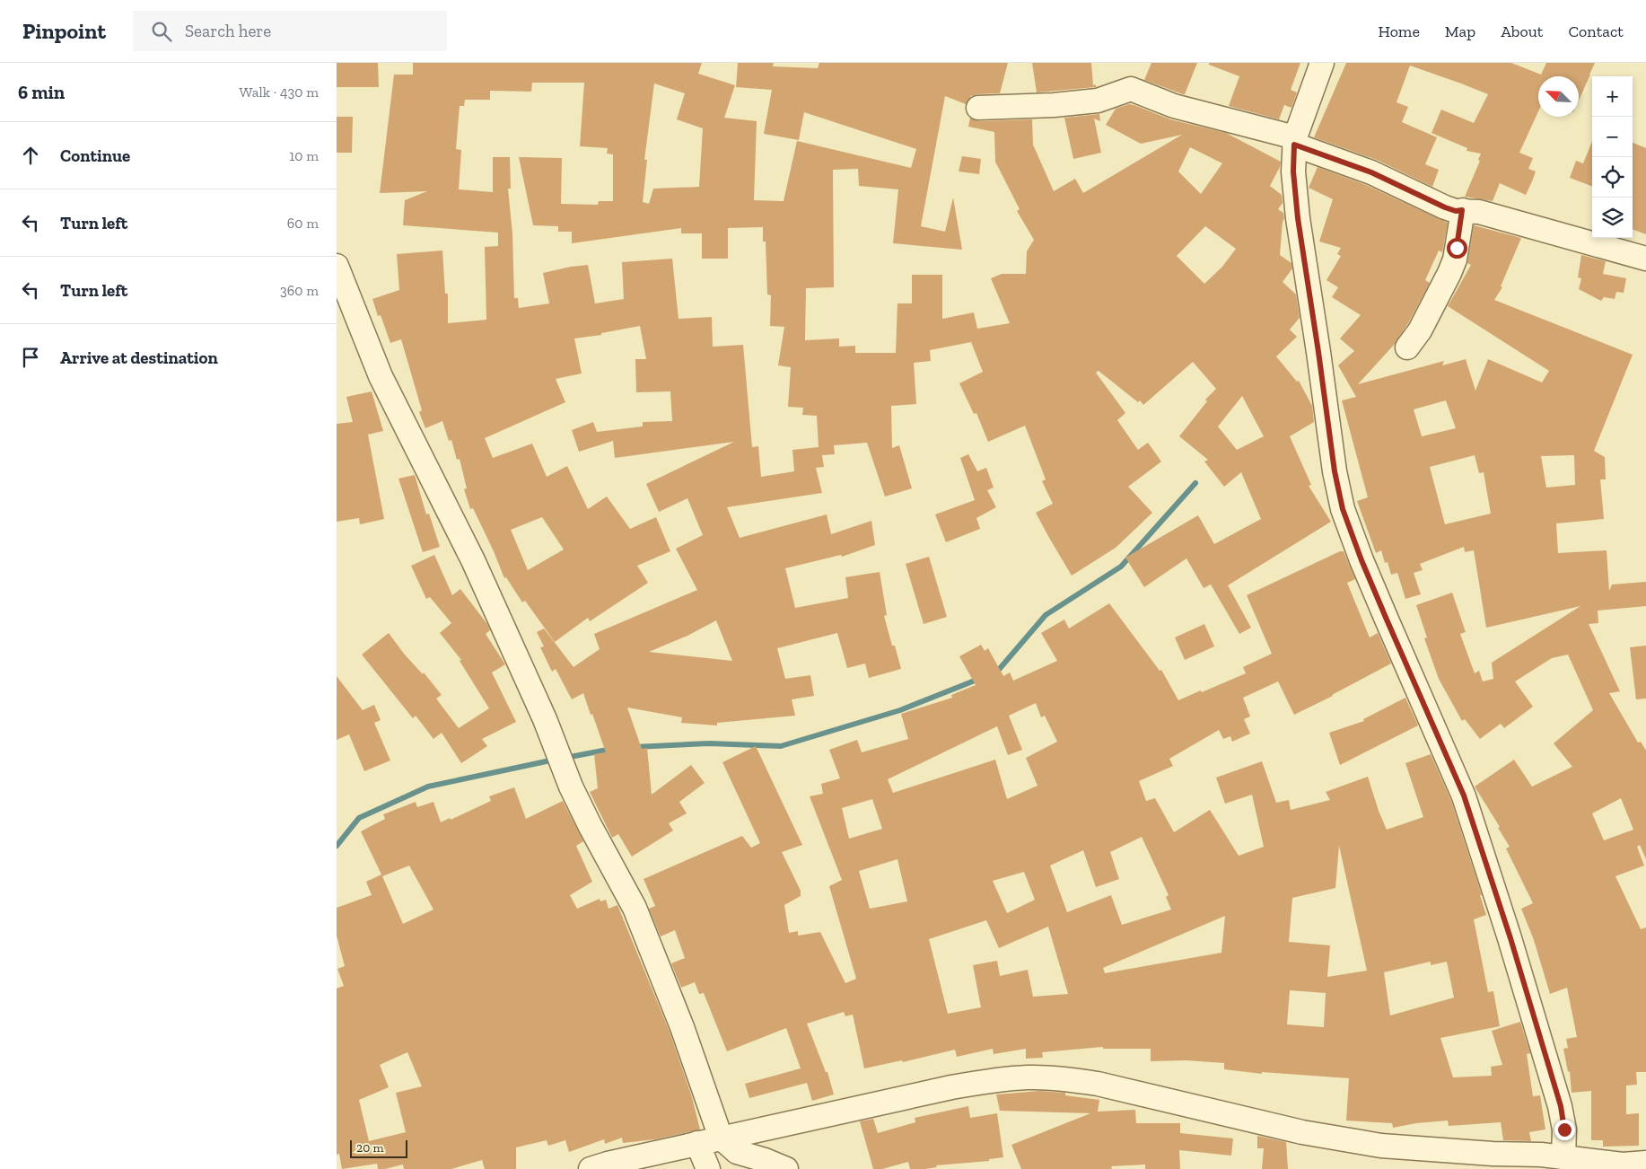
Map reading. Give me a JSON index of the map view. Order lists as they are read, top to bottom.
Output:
{
  "scale_bar": "20 m",
  "north": "top left",
  "page": {
    "header": "Pinpoint",
    "search": "Search here",
    "nav": [
      "Home",
      "Map",
      "About",
      "Contact"
    ],
    "heading": ["6 min", "Walk · 430 m"],
    "map_buttons": ["+", "−"],
    "list": [
      ["Continue", "10 m"],
      ["Turn left", "60 m"],
      ["Turn left", "360 m"],
      "Arrive at destination"
    ],
    "scale": "20 m"
  }
}
